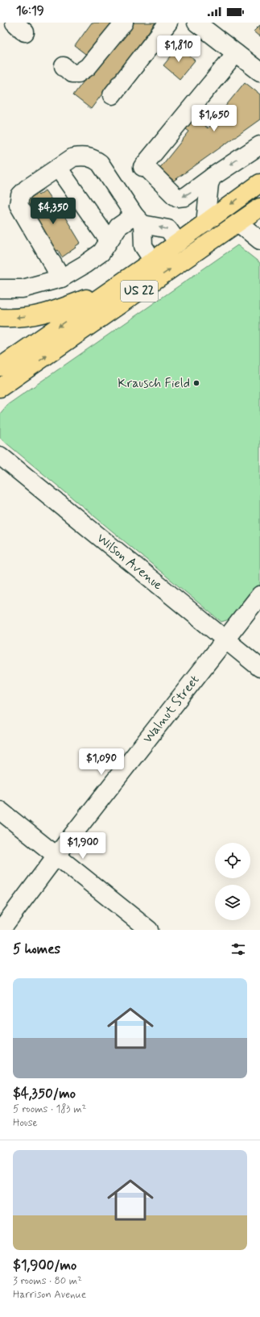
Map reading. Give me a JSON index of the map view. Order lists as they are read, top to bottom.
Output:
{
  "streets": {
    "highway": ["US 22"],
    "street": ["Wilson Avenue", "Walnut Street"]
  },
  "crossings": [
    ["Wilson Avenue", "Walnut Street"]
  ],
  "places": ["Krausch Field"],
  "page": {
    "status": "16:19",
    "price": [
      "$1,810",
      "$1,650",
      "$4,350",
      "$1,090",
      "$1,900"
    ],
    "heading": "5 homes",
    "list": [
      {
        "name": "$4,350/mo",
        "note": "5 rooms · 183 m² · House"
      },
      {
        "name": "$1,900/mo",
        "note": "3 rooms · 80 m² · Harrison Avenue"
      }
    ]
  }
}
